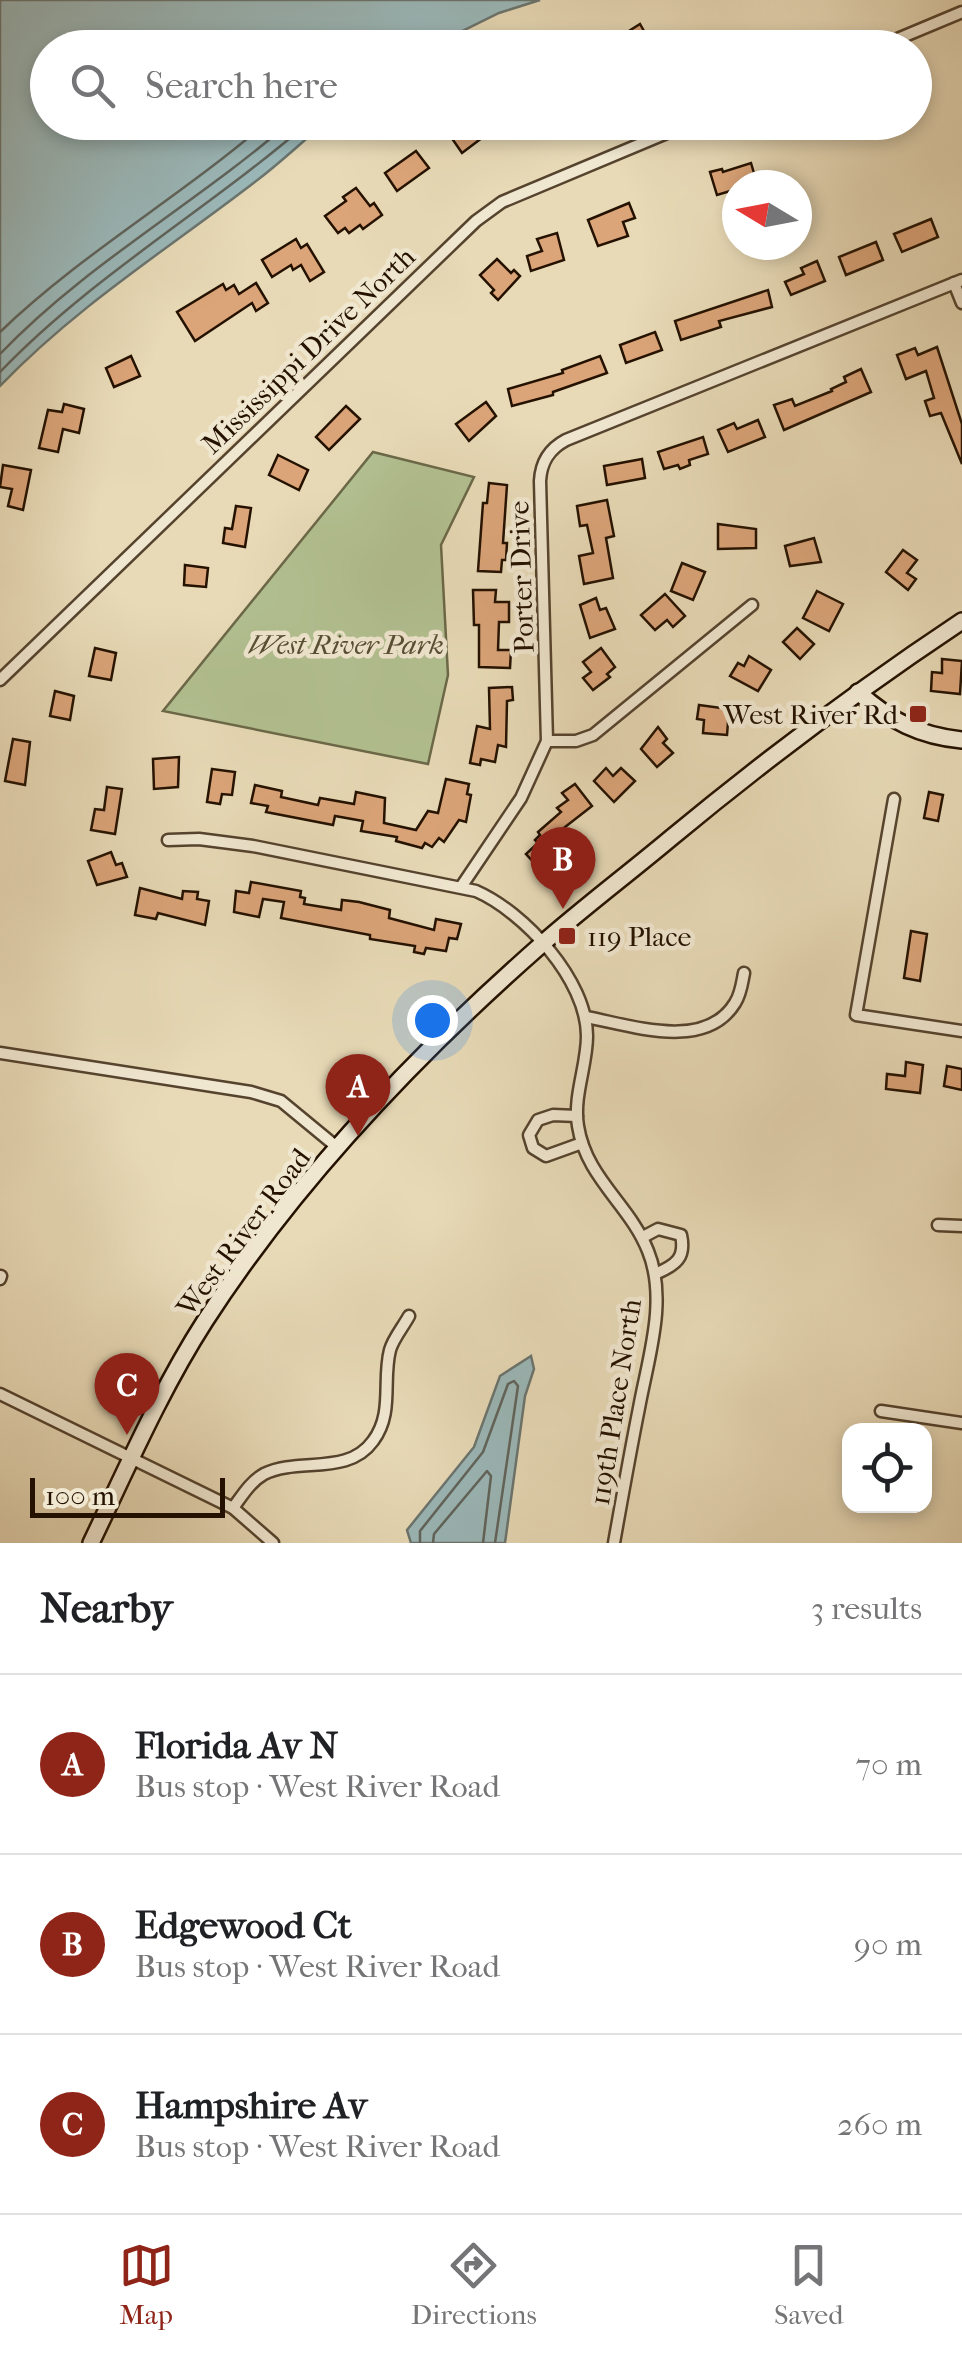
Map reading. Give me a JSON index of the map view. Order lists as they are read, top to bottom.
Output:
{
  "streets": {
    "main road": ["West River Road"],
    "street": ["Mississippi Drive North", "Porter Drive", "119th Place North"]
  },
  "parks": ["West River Park"],
  "places": {
    "transit": ["West River Rd", "119 Place"]
  },
  "scale_bar": "100 m",
  "north": "left",
  "page": {
    "search": "Search here",
    "pins": ["B", "A", "C"],
    "scale": "100 m",
    "heading": ["Nearby", "3 results"],
    "list": [
      {
        "mark": "A",
        "name": "Florida Av N",
        "note": "Bus stop · West River Road",
        "value": "70 m"
      },
      {
        "mark": "B",
        "name": "Edgewood Ct",
        "note": "Bus stop · West River Road",
        "value": "90 m"
      },
      {
        "mark": "C",
        "name": "Hampshire Av",
        "note": "Bus stop · West River Road",
        "value": "260 m"
      }
    ],
    "nav": ["Map", "Directions", "Saved"]
  }
}
